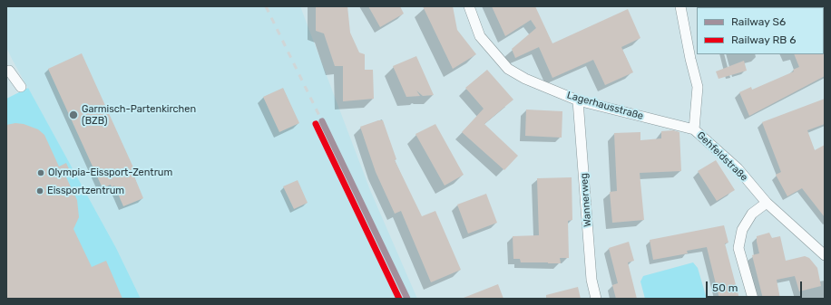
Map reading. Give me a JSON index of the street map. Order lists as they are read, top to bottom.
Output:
{
  "streets": {
    "street": ["Lagerhausstraße", "Gehfeldstraße", "Wannerweg"]
  },
  "crossings": [
    ["Lagerhausstraße", "Gehfeldstraße"],
    ["Lagerhausstraße", "Wannerweg"]
  ],
  "places": ["Garmisch-Partenkirchen (BZB)", "Olympia-Eissport-Zentrum", "Eissportzentrum"],
  "lines": ["rail line S6"],
  "legend": ["Railway S6", "Railway RB 6"],
  "scale_bar": "50 m"
}
